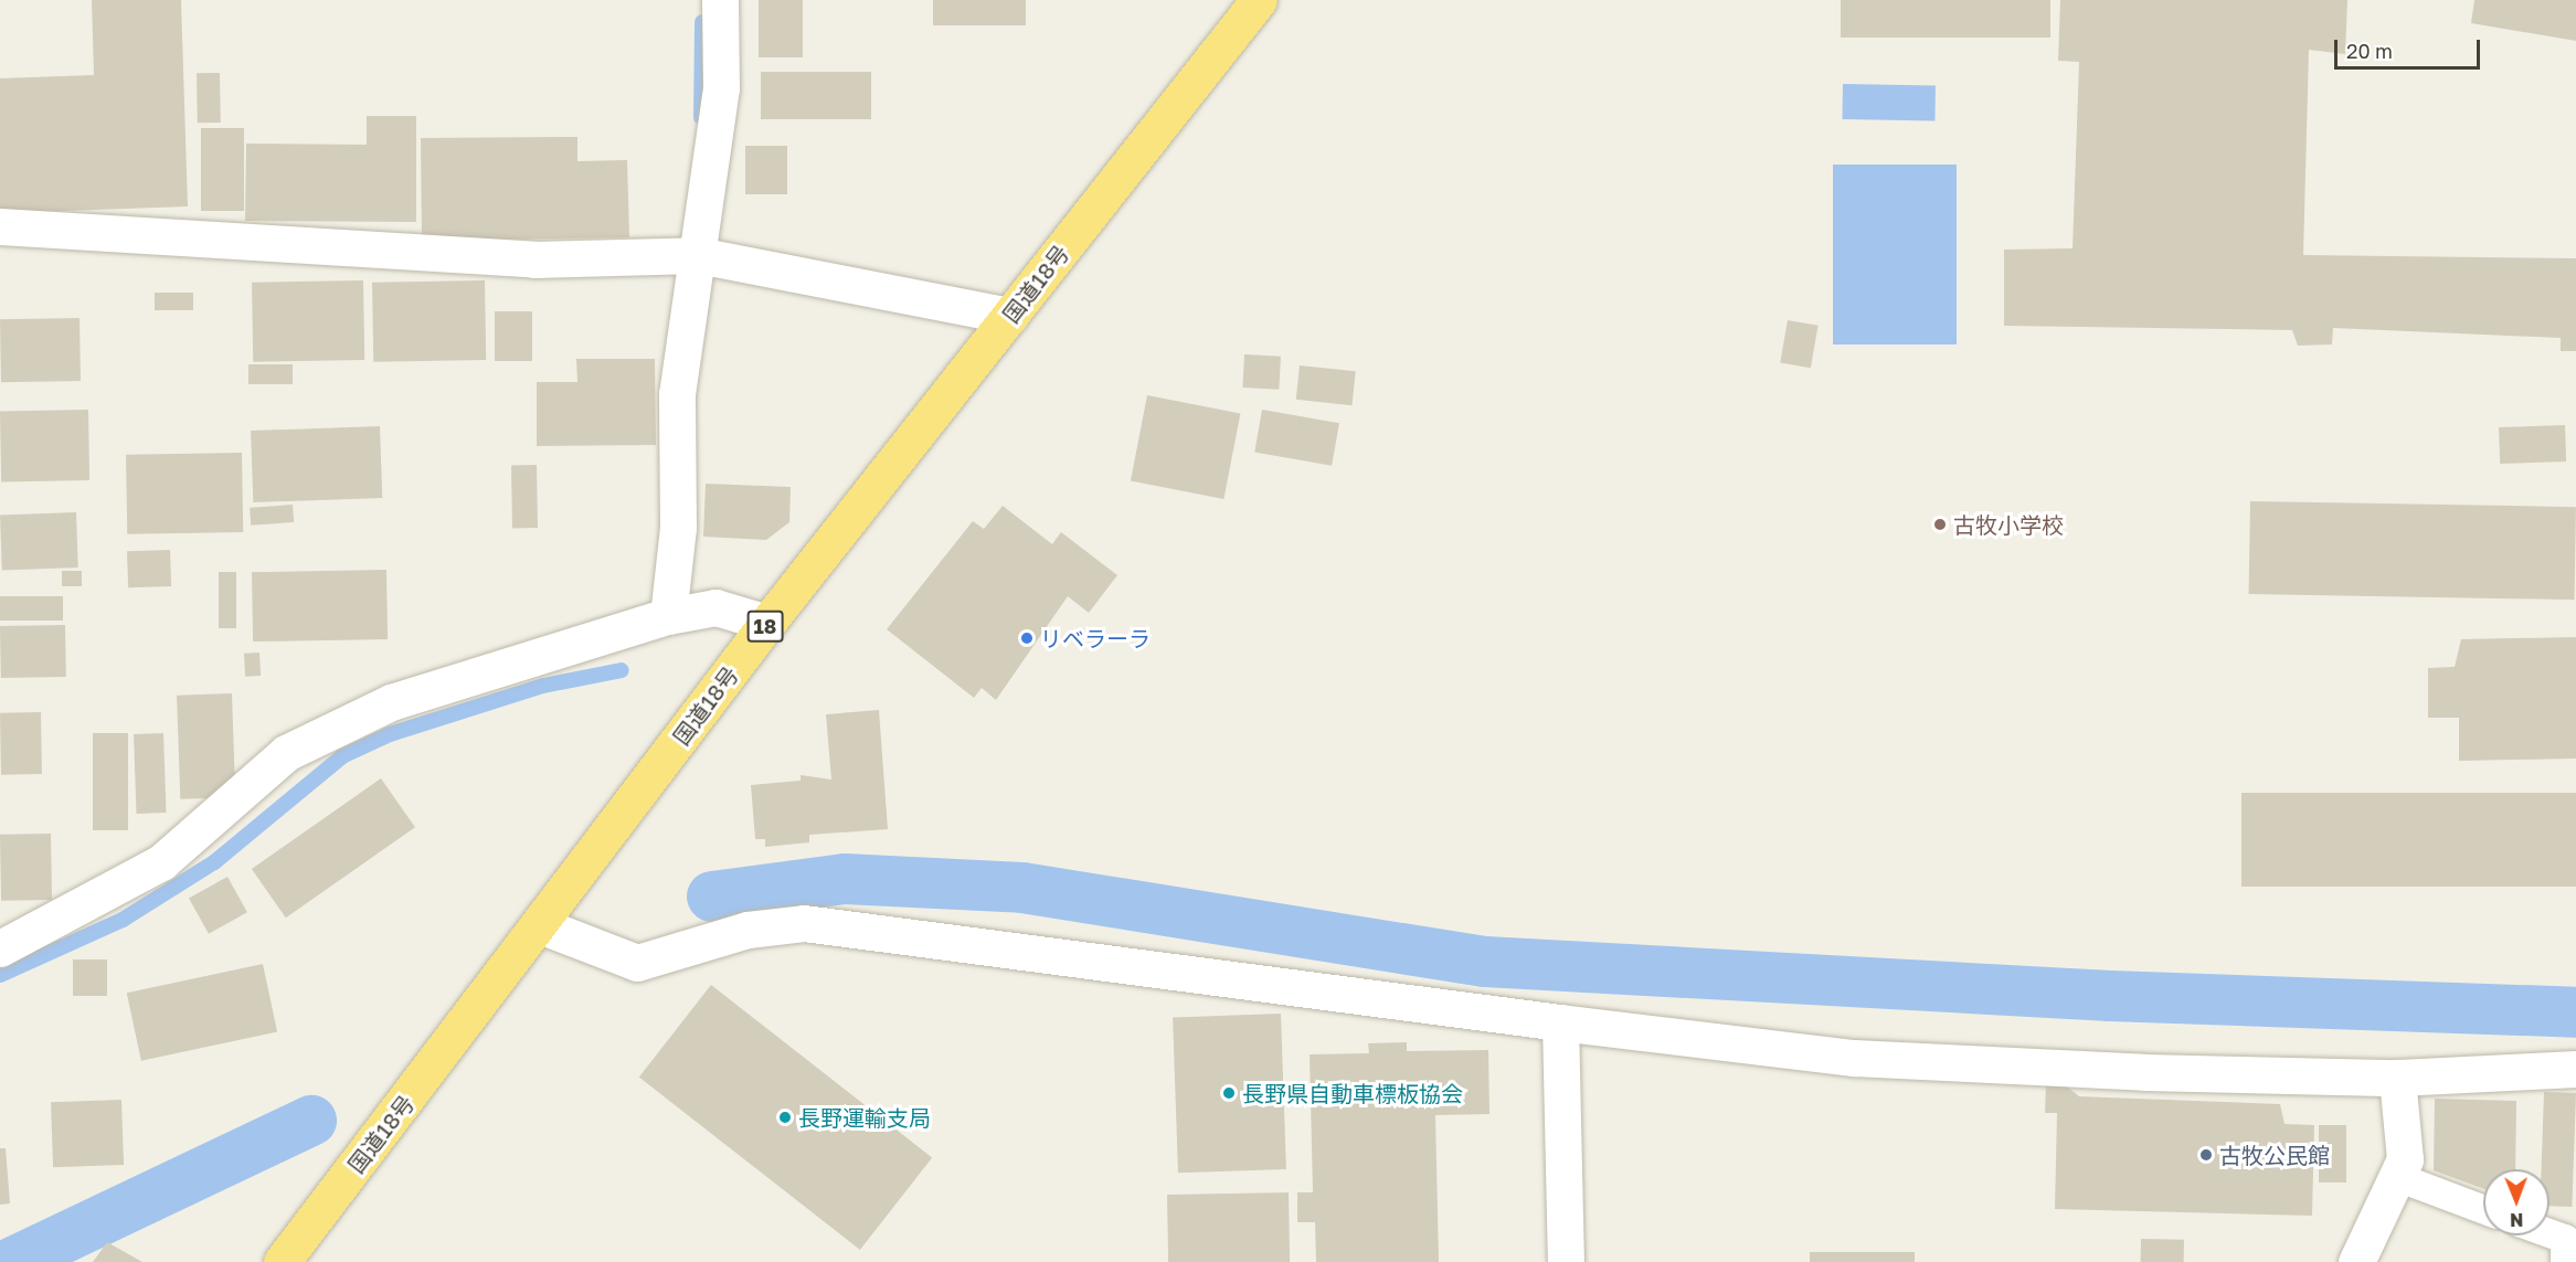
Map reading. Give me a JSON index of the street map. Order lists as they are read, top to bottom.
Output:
{
  "streets": {
    "highway": ["国道18号", "18"]
  },
  "places": [
    "古牧小学校",
    "リベラーラ",
    "長野県自動車標板協会",
    "長野運輸支局",
    "古牧公民館"
  ],
  "scale_bar": "20 m",
  "north": "bottom"
}
